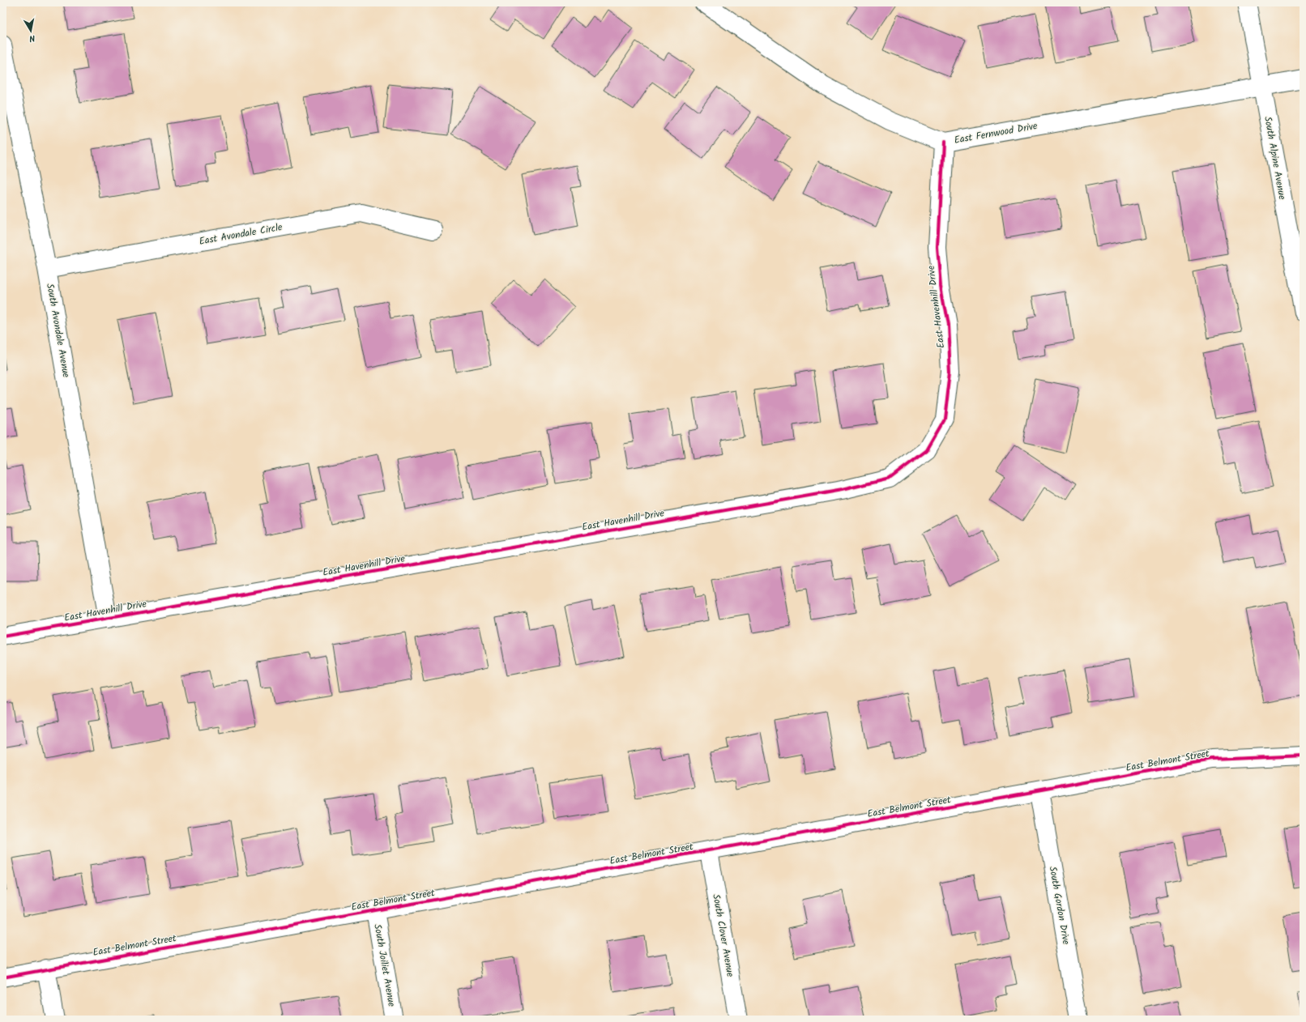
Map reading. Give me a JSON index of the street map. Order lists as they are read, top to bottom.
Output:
{
  "streets": {
    "street": [
      "East Fernwood Drive",
      "South Alpine Avenue",
      "East Avondale Circle",
      "East Havenhill Drive",
      "South Avondale Avenue",
      "East Belmont Street",
      "South Gordon Drive",
      "South Clover Avenue",
      "South Joiliet Avenue"
    ]
  },
  "crossings": [
    ["East Fernwood Drive", "South Alpine Avenue"],
    ["East Fernwood Drive", "East Havenhill Drive"],
    ["East Avondale Circle", "South Avondale Avenue"],
    ["East Havenhill Drive", "South Avondale Avenue"],
    ["East Belmont Street", "South Gordon Drive"],
    ["East Belmont Street", "South Clover Avenue"],
    ["East Belmont Street", "South Joiliet Avenue"]
  ],
  "north": "bottom"
}
